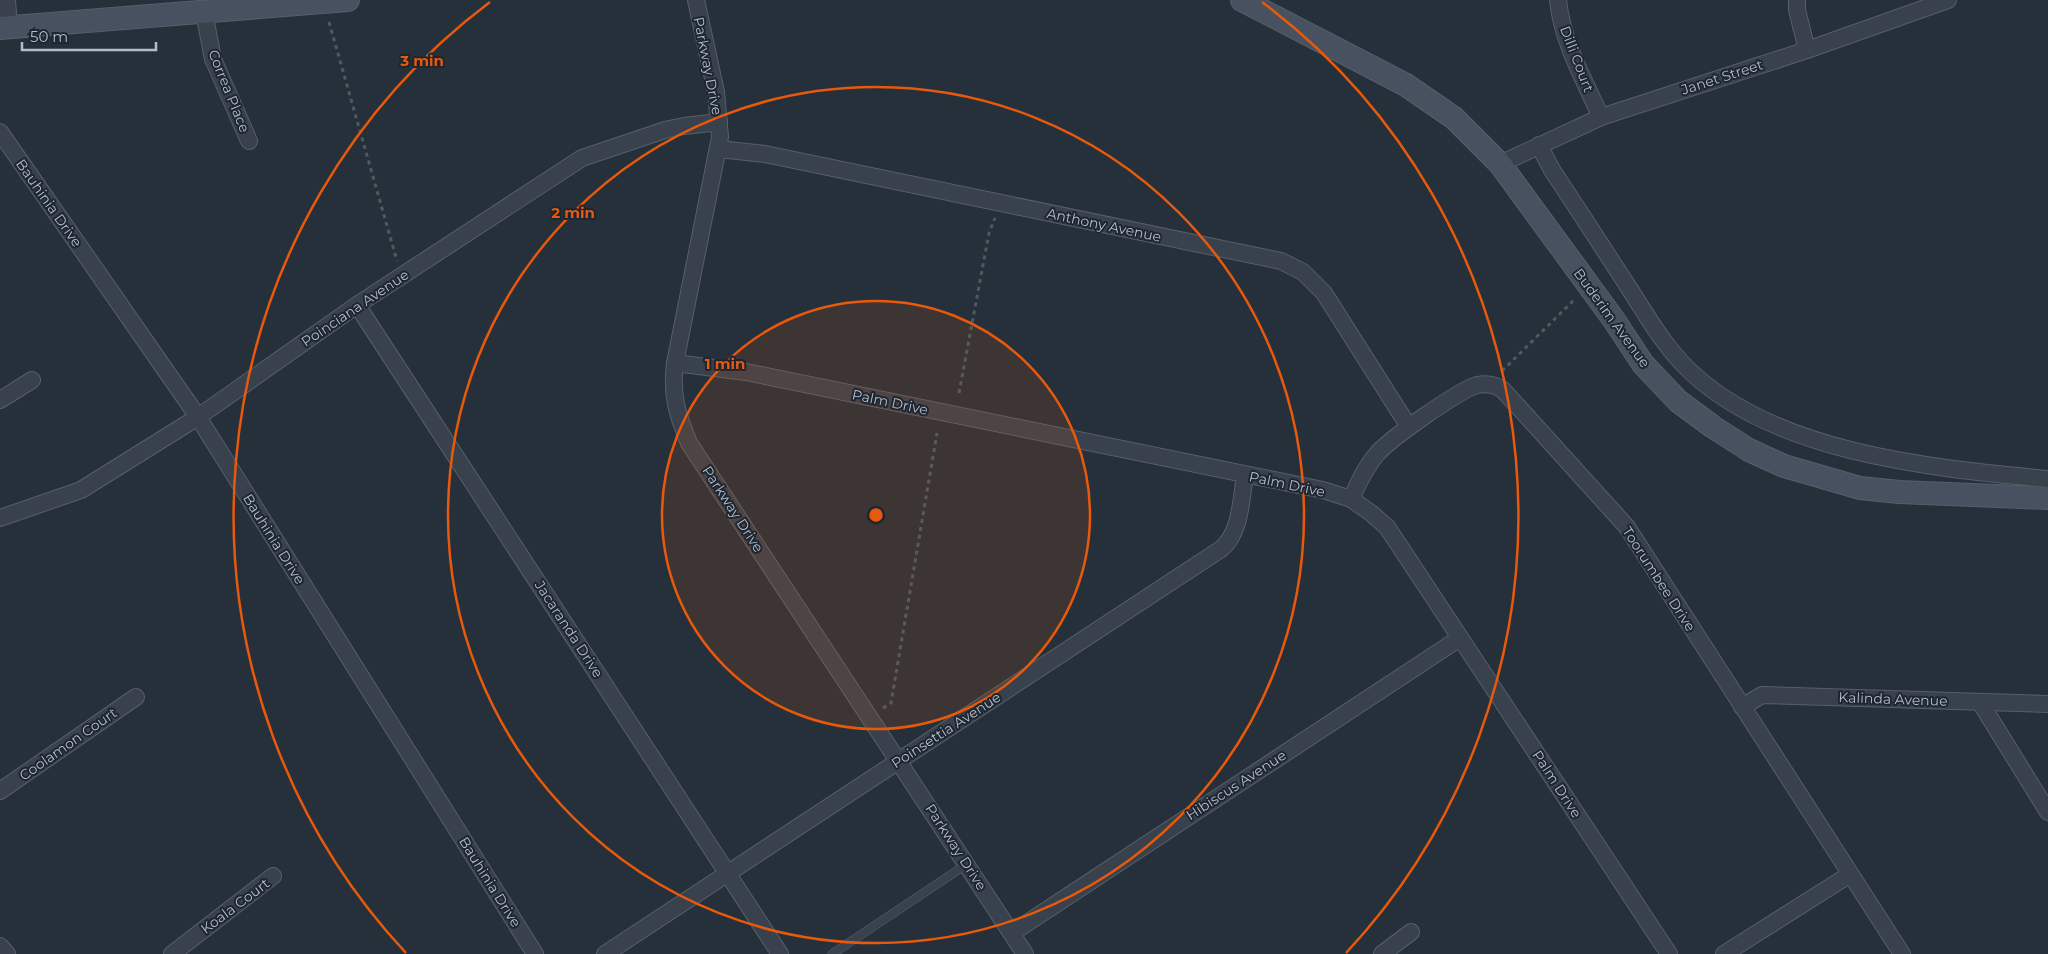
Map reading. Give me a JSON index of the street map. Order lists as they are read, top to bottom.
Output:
{
  "streets": {
    "main road": ["Buderim Avenue"],
    "street": [
      "Dilli Court",
      "Parkway Drive",
      "Janet Street",
      "Correa Place",
      "Bauhinia Drive",
      "Anthony Avenue",
      "Poinciana Avenue",
      "Palm Drive",
      "Toorumbee Drive",
      "Jacaranda Drive",
      "Kalinda Avenue",
      "Poinsettia Avenue",
      "Coolamon Court",
      "Hibiscus Avenue",
      "Koala Court"
    ]
  },
  "crossings": [
    ["Dilli Court", "Janet Street"],
    ["Parkway Drive", "Anthony Avenue"],
    ["Parkway Drive", "Poinciana Avenue"],
    ["Parkway Drive", "Palm Drive"],
    ["Parkway Drive", "Poinsettia Avenue"],
    ["Parkway Drive", "Hibiscus Avenue"],
    ["Janet Street", "Buderim Avenue"],
    ["Bauhinia Drive", "Poinciana Avenue"],
    ["Poinciana Avenue", "Jacaranda Drive"],
    ["Palm Drive", "Poinsettia Avenue"],
    ["Palm Drive", "Hibiscus Avenue"],
    ["Toorumbee Drive", "Kalinda Avenue"],
    ["Jacaranda Drive", "Poinsettia Avenue"]
  ],
  "scale_bar": "50 m",
  "rings": ["3 min", "2 min", "1 min"]
}
